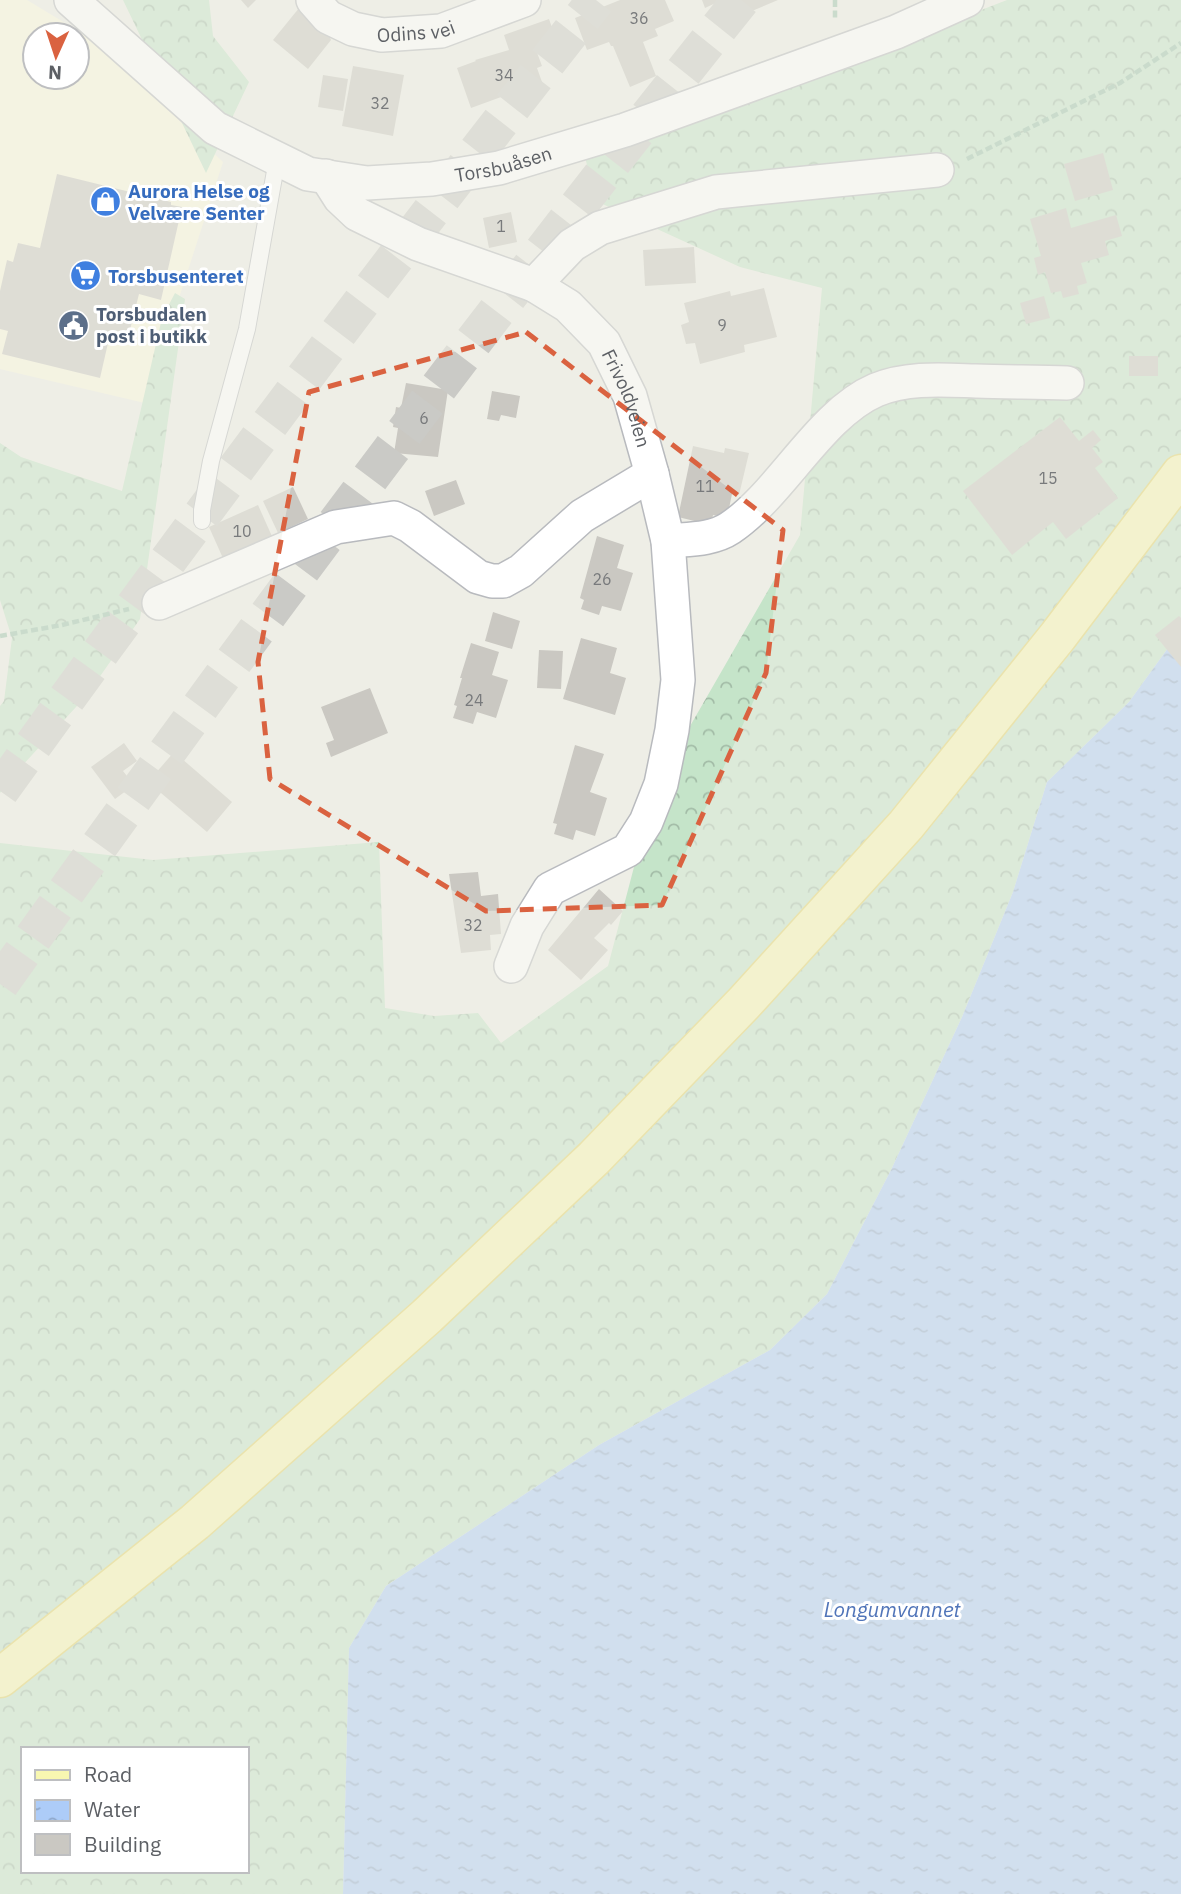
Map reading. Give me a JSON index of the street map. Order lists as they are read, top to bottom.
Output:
{
  "streets": {
    "street": ["Odins vei", "Torsbuåsen", "Frivoldveien"]
  },
  "crossings": [
    ["Torsbuåsen", "Frivoldveien"]
  ],
  "water": ["Longumvannet"],
  "places": {
    "shop": ["Aurora Helse og Velvære Senter"],
    "supermarket": ["Torsbusenteret"],
    "public building": ["Torsbudalen post i butikk"]
  },
  "house_numbers": [
    "36",
    "34",
    "32",
    "1",
    "9",
    "6",
    "15",
    "11",
    "10",
    "26",
    "24",
    "32"
  ],
  "legend": ["Road", "Water", "Building"],
  "north": "bottom"
}
